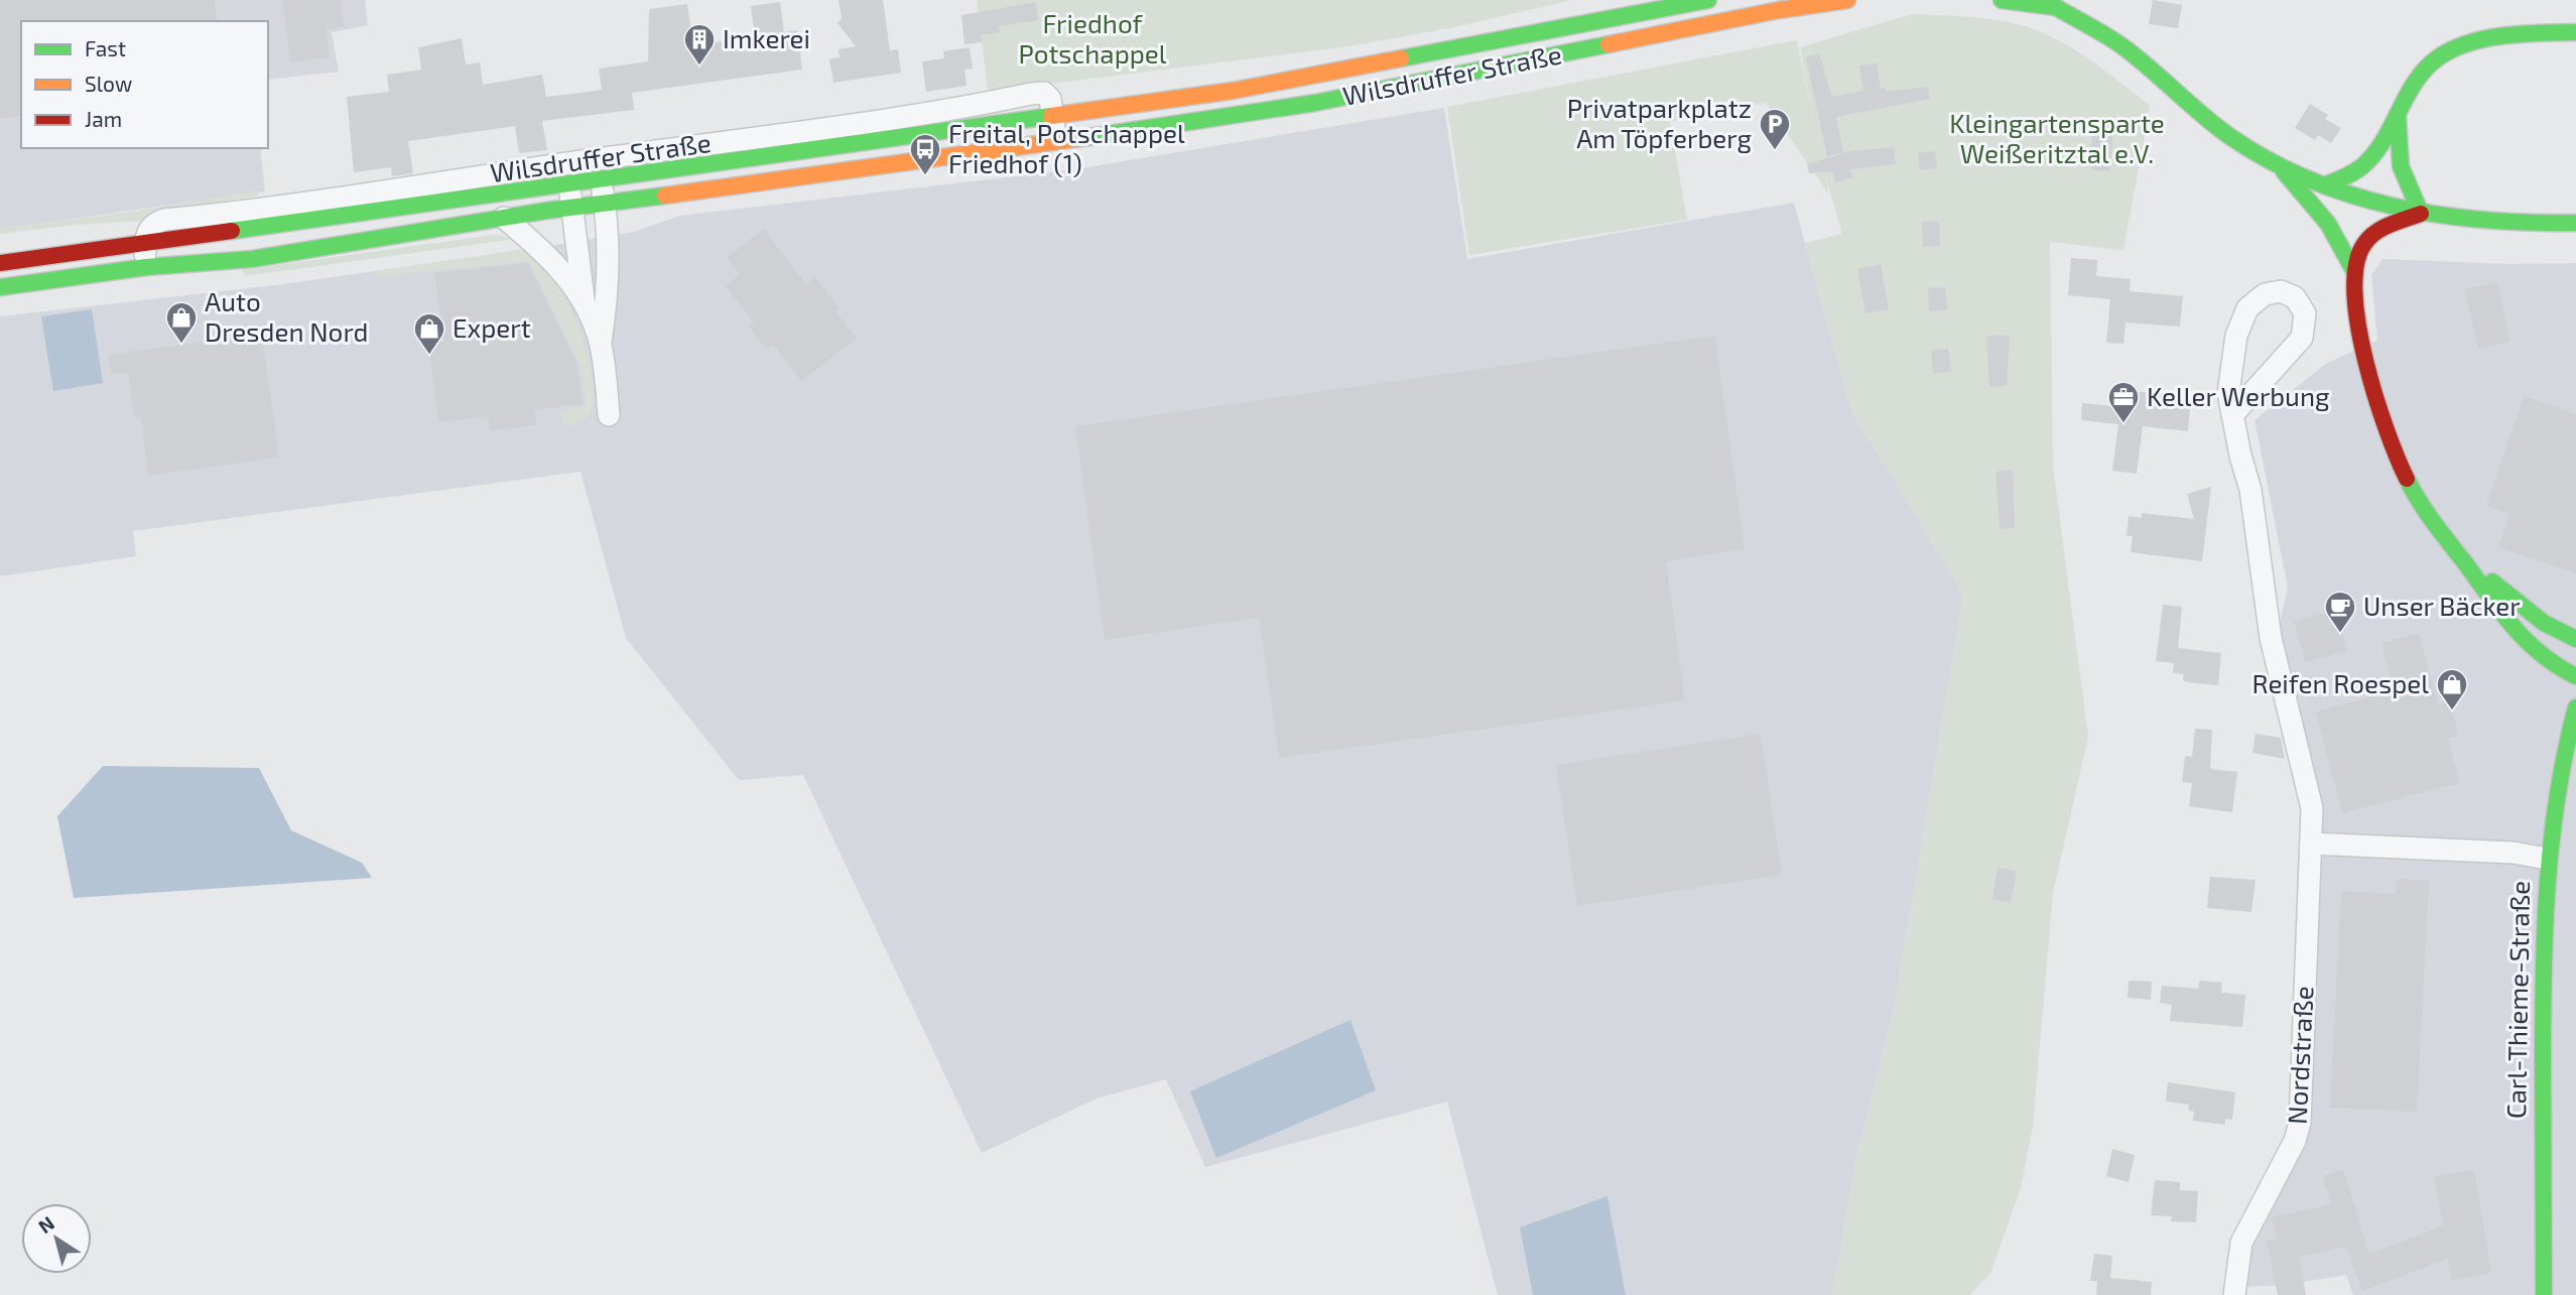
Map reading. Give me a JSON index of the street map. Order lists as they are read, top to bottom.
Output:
{
  "streets": {
    "main road": ["Wilsdruffer Straße", "Carl-Thieme-Straße"],
    "street": ["Nordstraße"]
  },
  "parks": ["Friedhof Potschappel", "Kleingartensparte Weißeritztal e.V."],
  "places": {
    "building": ["Imkerei"],
    "parking": ["Privatparkplatz Am Töpferberg"],
    "bus stop": ["Freital, Potschappel Friedhof (1)"],
    "shop": ["Auto Dresden Nord", "Expert", "Reifen Roespel"],
    "office": ["Keller Werbung"],
    "cafe": ["Unser Bäcker"]
  },
  "legend": ["Fast", "Slow", "Jam"],
  "north": "top left"
}
